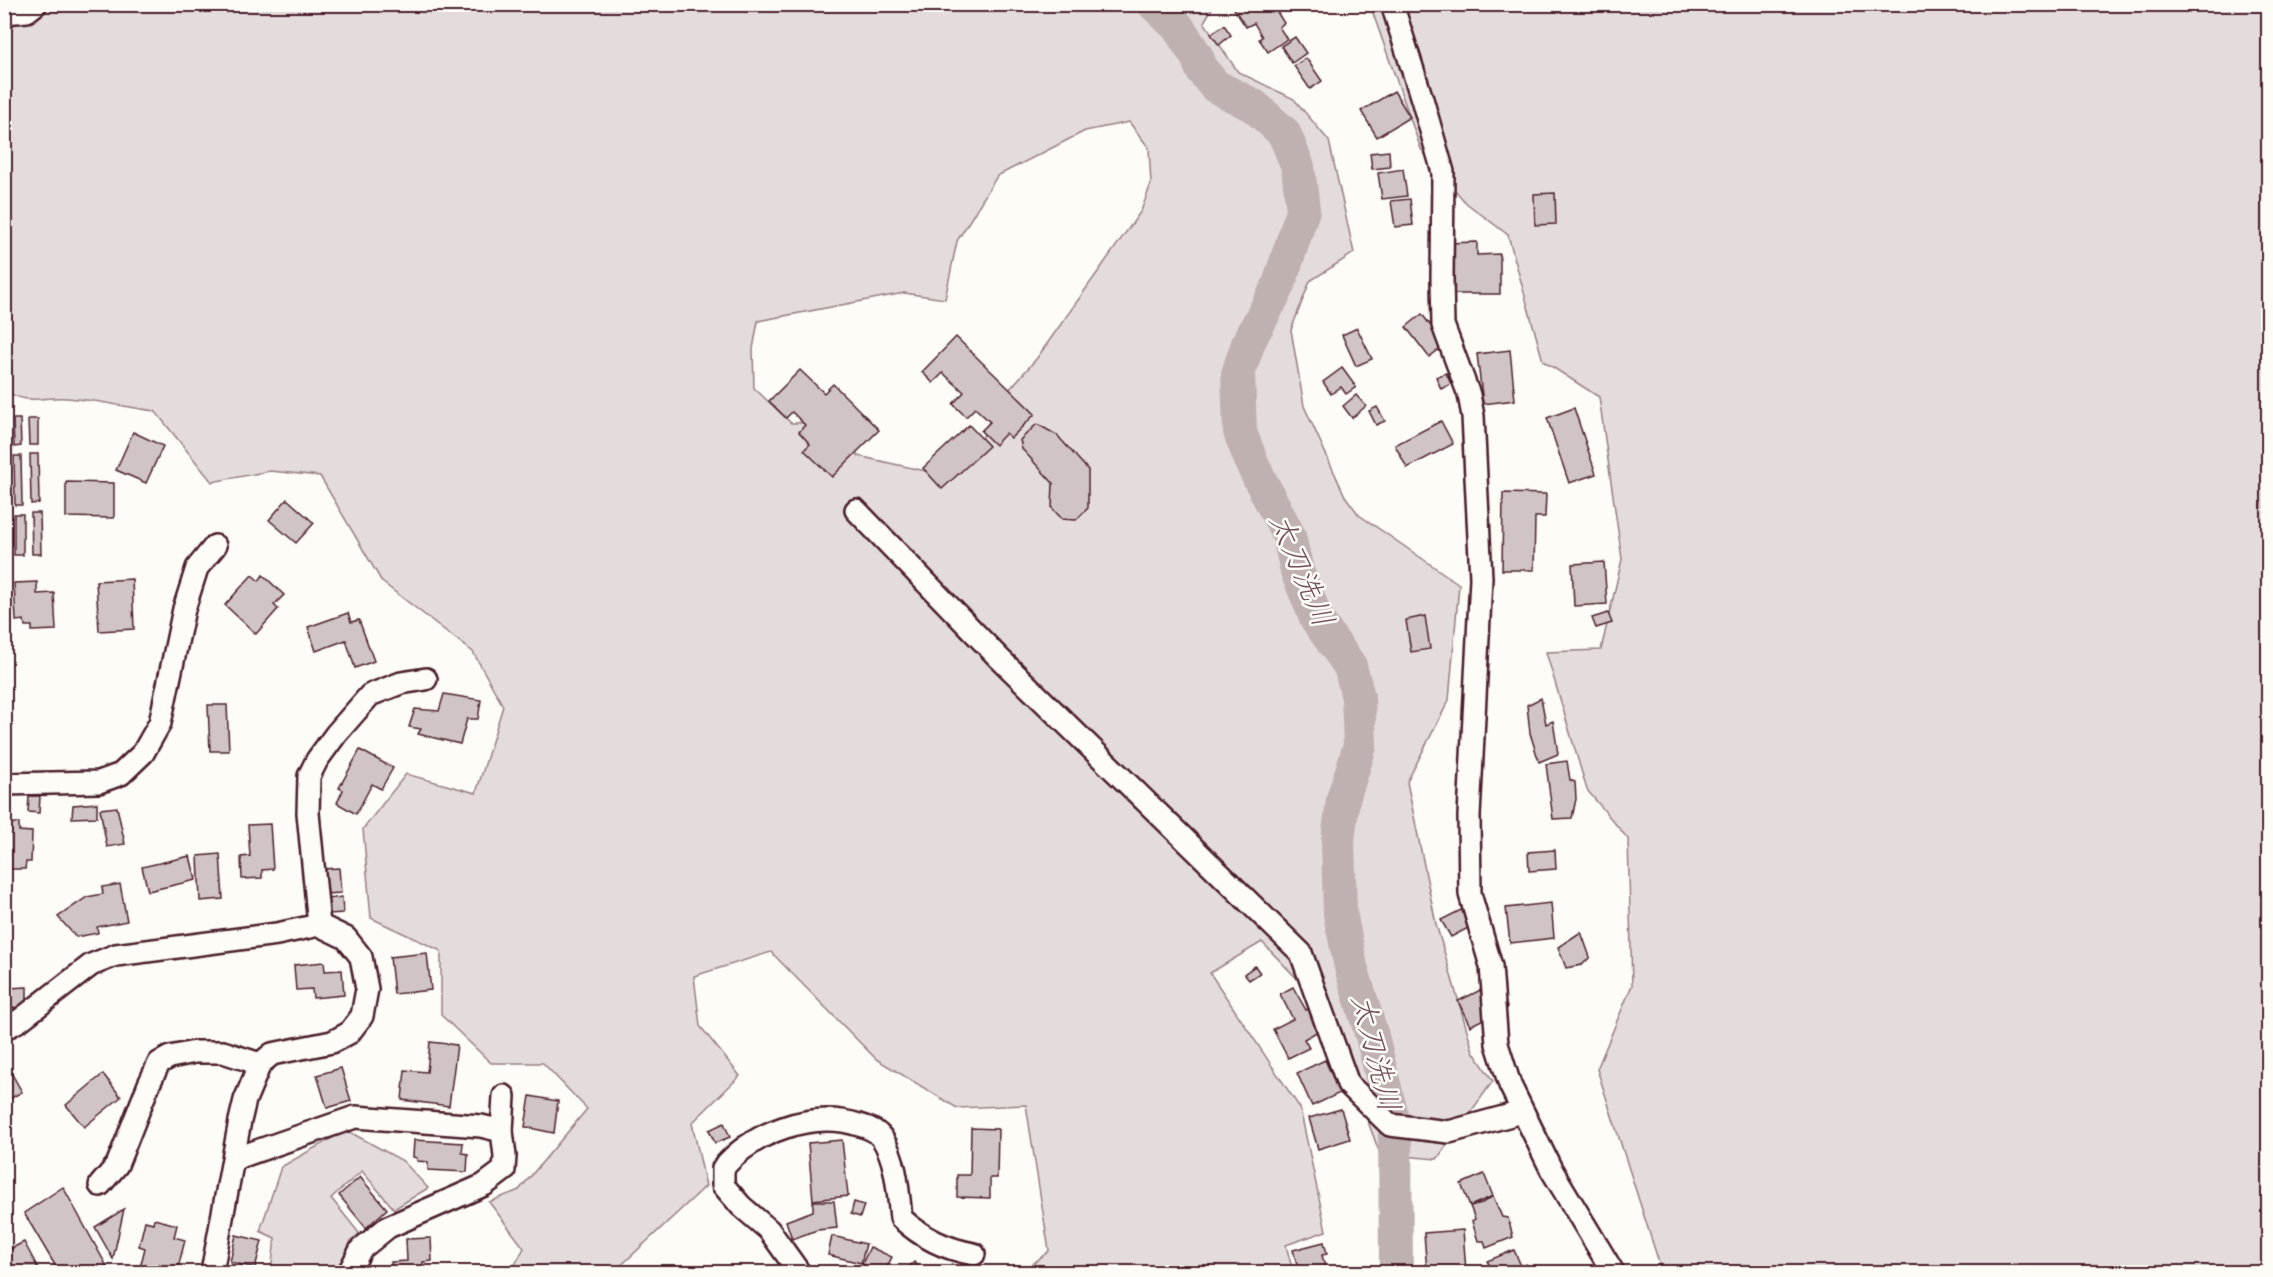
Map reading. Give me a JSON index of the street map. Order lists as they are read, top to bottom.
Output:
{
  "water": ["太刀洗川"]
}
